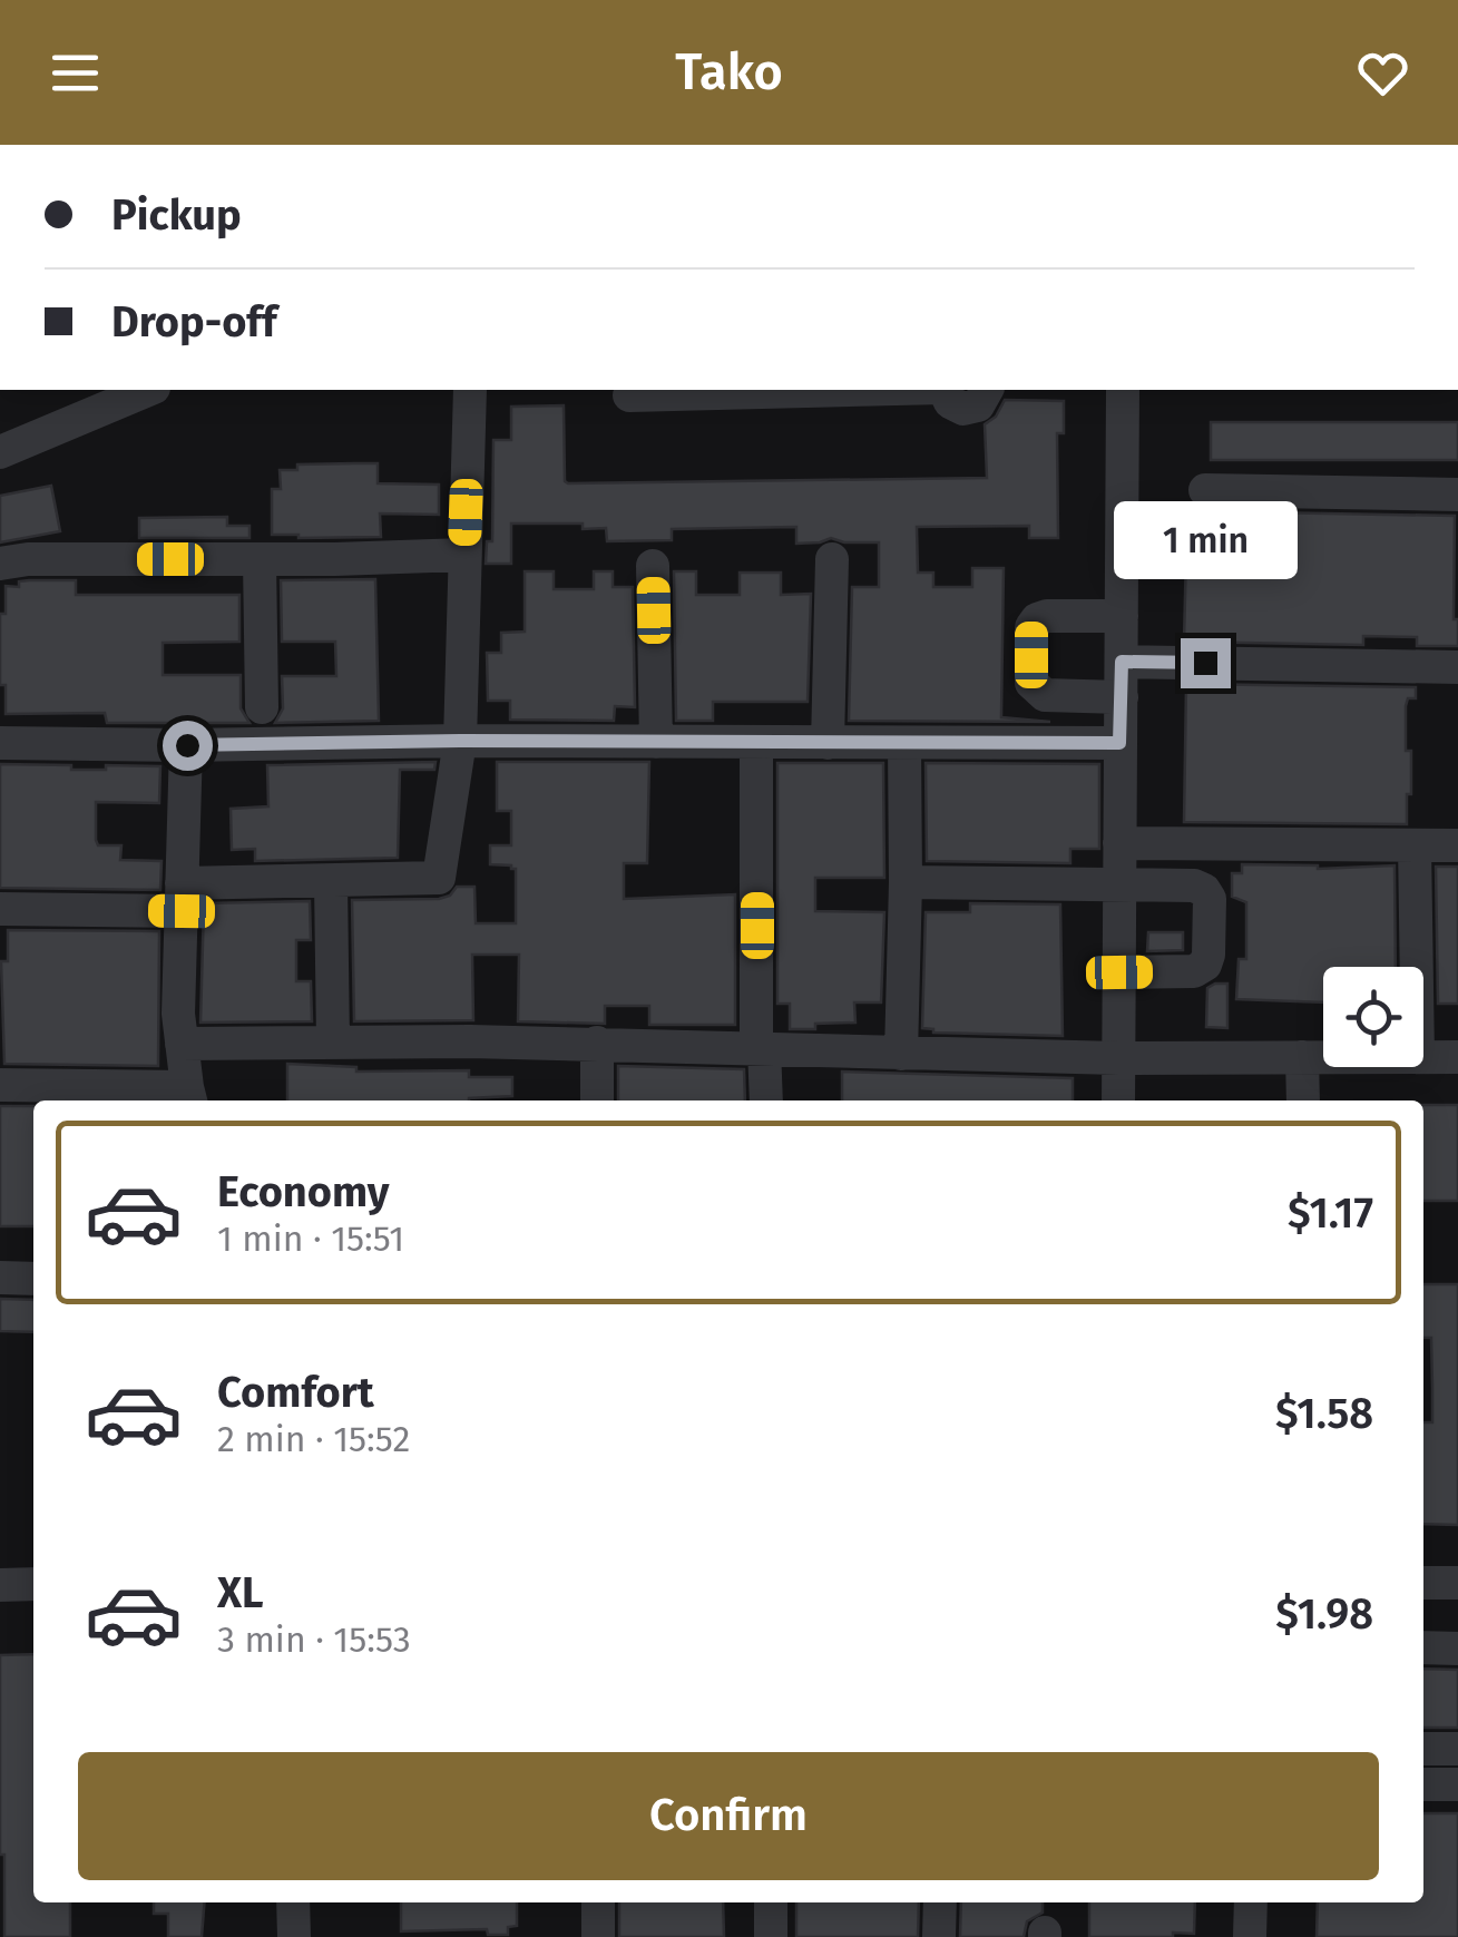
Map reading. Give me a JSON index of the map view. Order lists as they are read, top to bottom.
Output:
{
  "page": {
    "header": "Tako",
    "banner": ["Pickup", "Drop-off"],
    "bubble": "1 min",
    "list": [
      {
        "name": "Economy",
        "note": "1 min · 15:51",
        "value": "$1.17"
      },
      {
        "name": "Comfort",
        "note": "2 min · 15:52",
        "value": "$1.58"
      },
      {
        "name": "XL",
        "note": "3 min · 15:53",
        "value": "$1.98"
      }
    ],
    "buttons": "Confirm"
  }
}
